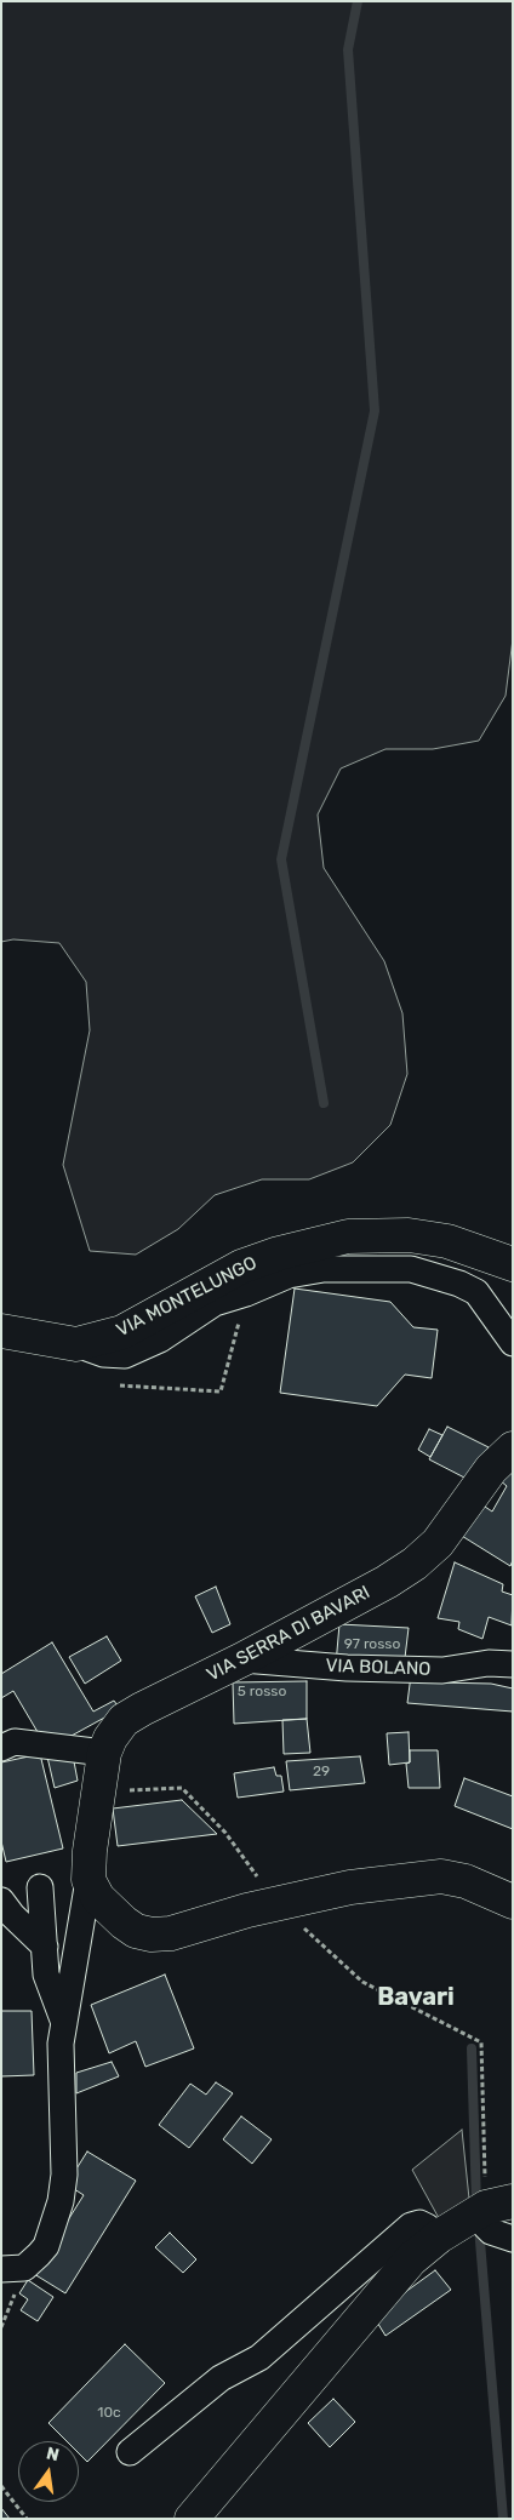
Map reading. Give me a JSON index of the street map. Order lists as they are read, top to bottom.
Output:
{
  "streets": {
    "street": ["VIA MONTELUNGO", "VIA SERRA DI BAVARI", "VIA BOLANO"]
  },
  "crossings": [
    ["VIA SERRA DI BAVARI", "VIA BOLANO"]
  ],
  "districts": ["Bavari"],
  "house_numbers": [
    "97 rosso",
    "5 rosso",
    "29",
    "10c"
  ],
  "north": "top"
}
